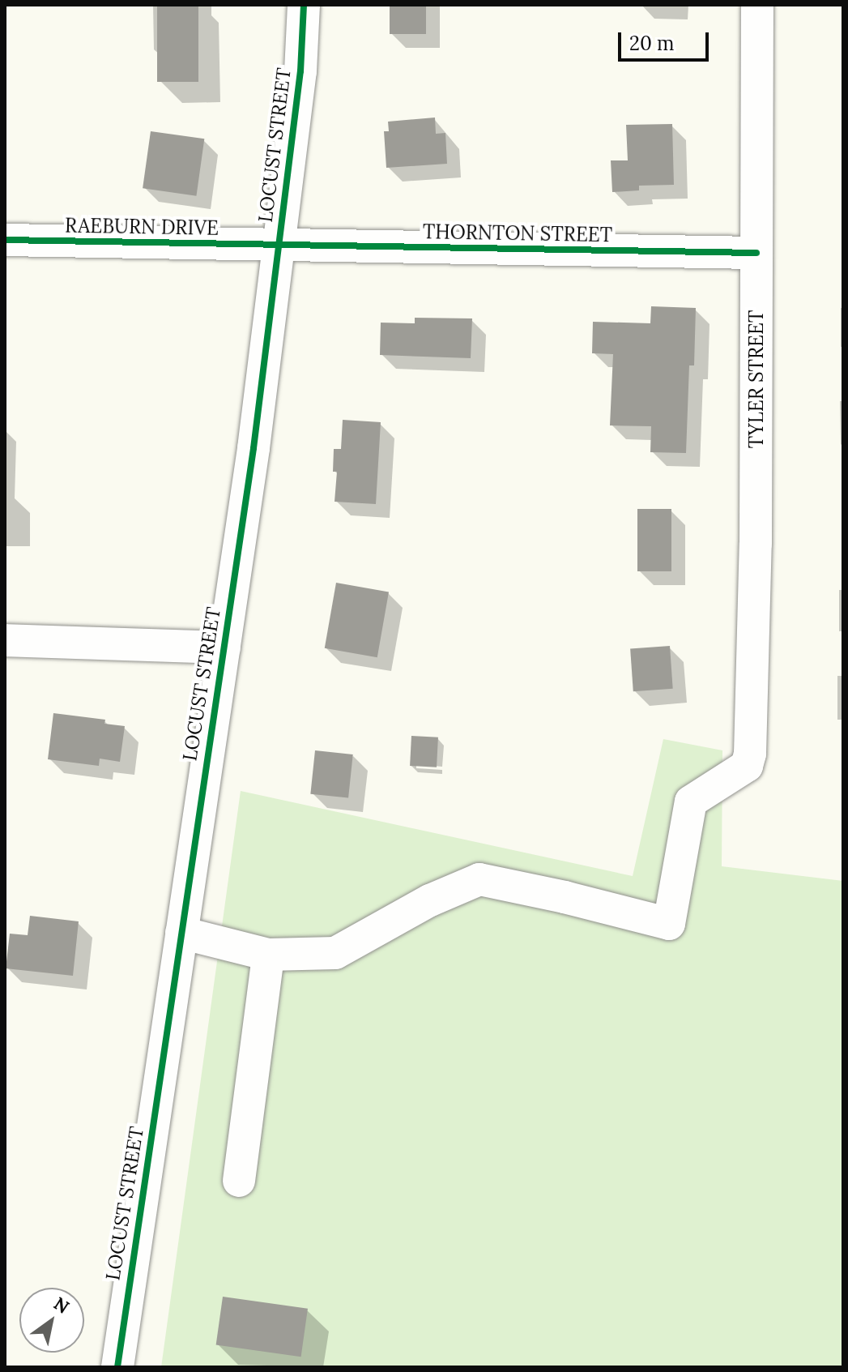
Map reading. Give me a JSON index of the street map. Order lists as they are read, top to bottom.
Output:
{
  "streets": {
    "street": [
      "LOCUST STREET",
      "RAEBURN DRIVE",
      "THORNTON STREET",
      "TYLER STREET"
    ]
  },
  "crossings": [
    ["LOCUST STREET", "RAEBURN DRIVE"],
    ["LOCUST STREET", "THORNTON STREET"],
    ["RAEBURN DRIVE", "THORNTON STREET"],
    ["THORNTON STREET", "TYLER STREET"]
  ],
  "scale_bar": "20 m",
  "north": "top right"
}
